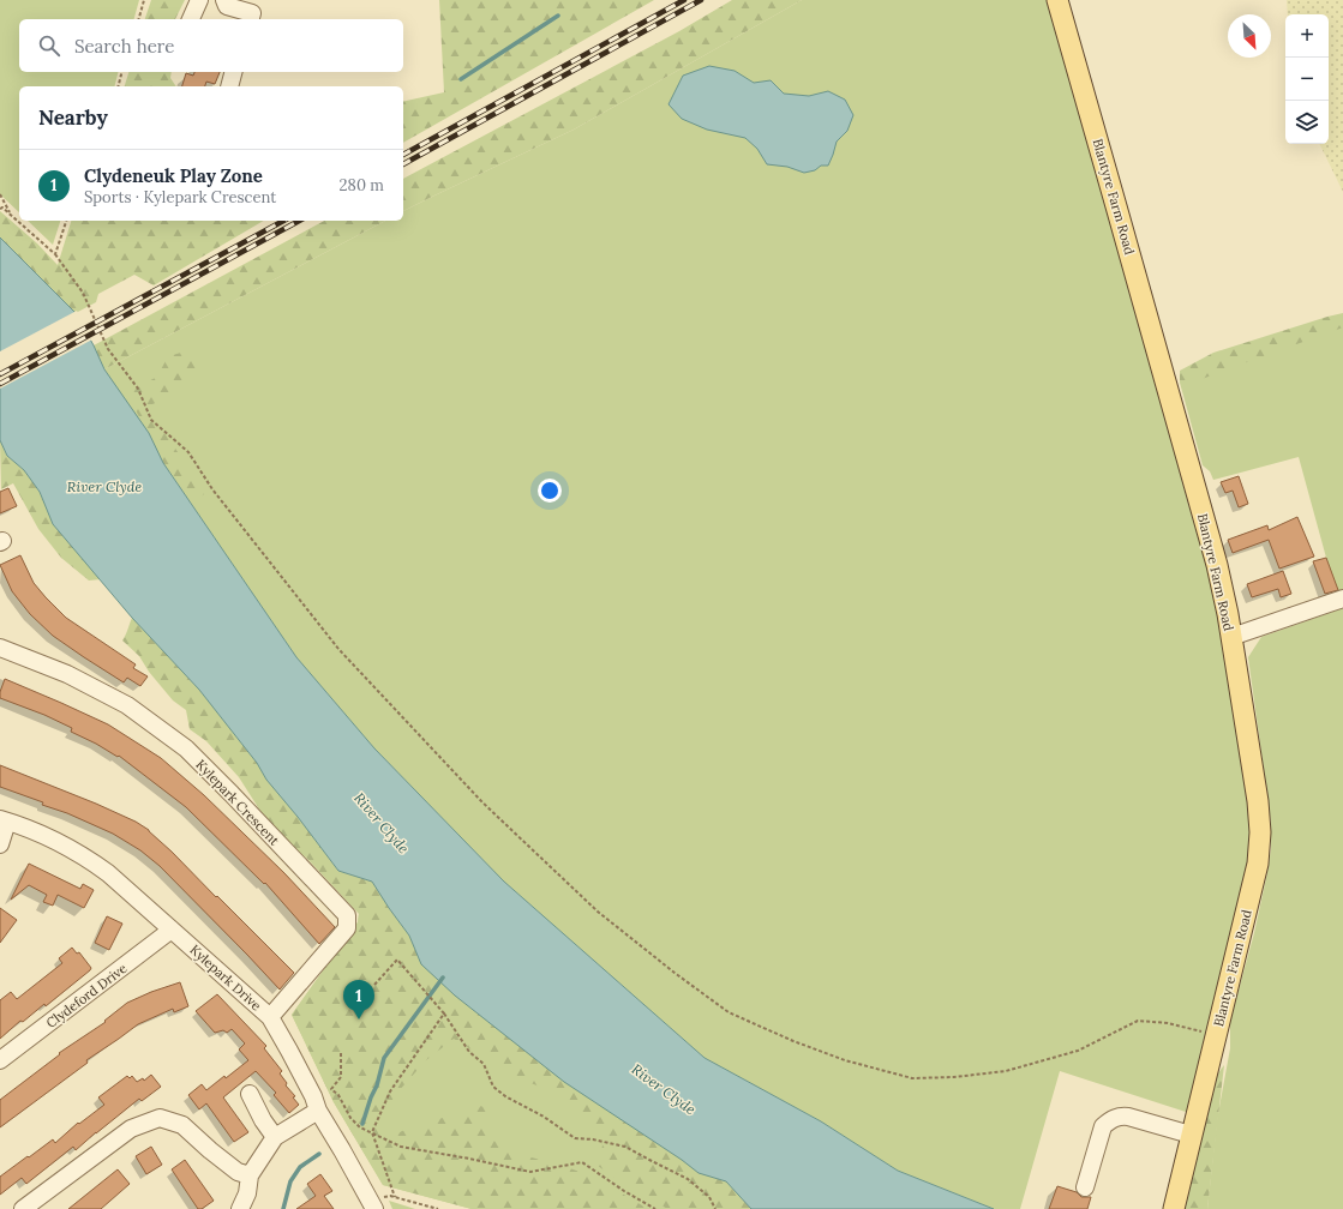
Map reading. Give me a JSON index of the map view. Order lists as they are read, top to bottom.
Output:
{
  "streets": {
    "main road": ["Blantyre Farm Road"],
    "street": ["Kylepark Crescent", "Kylepark Drive", "Clydeford Drive"]
  },
  "crossings": [
    ["Kylepark Crescent", "Kylepark Drive"],
    ["Kylepark Drive", "Clydeford Drive"]
  ],
  "water": ["River Clyde"],
  "north": "bottom right",
  "page": {
    "map_buttons": ["+", "−"],
    "search": "Search here",
    "heading": "Nearby",
    "list": [
      {
        "mark": "1",
        "name": "Clydeneuk Play Zone",
        "note": "Sports · Kylepark Crescent",
        "value": "280 m"
      }
    ],
    "pins": "1"
  }
}
